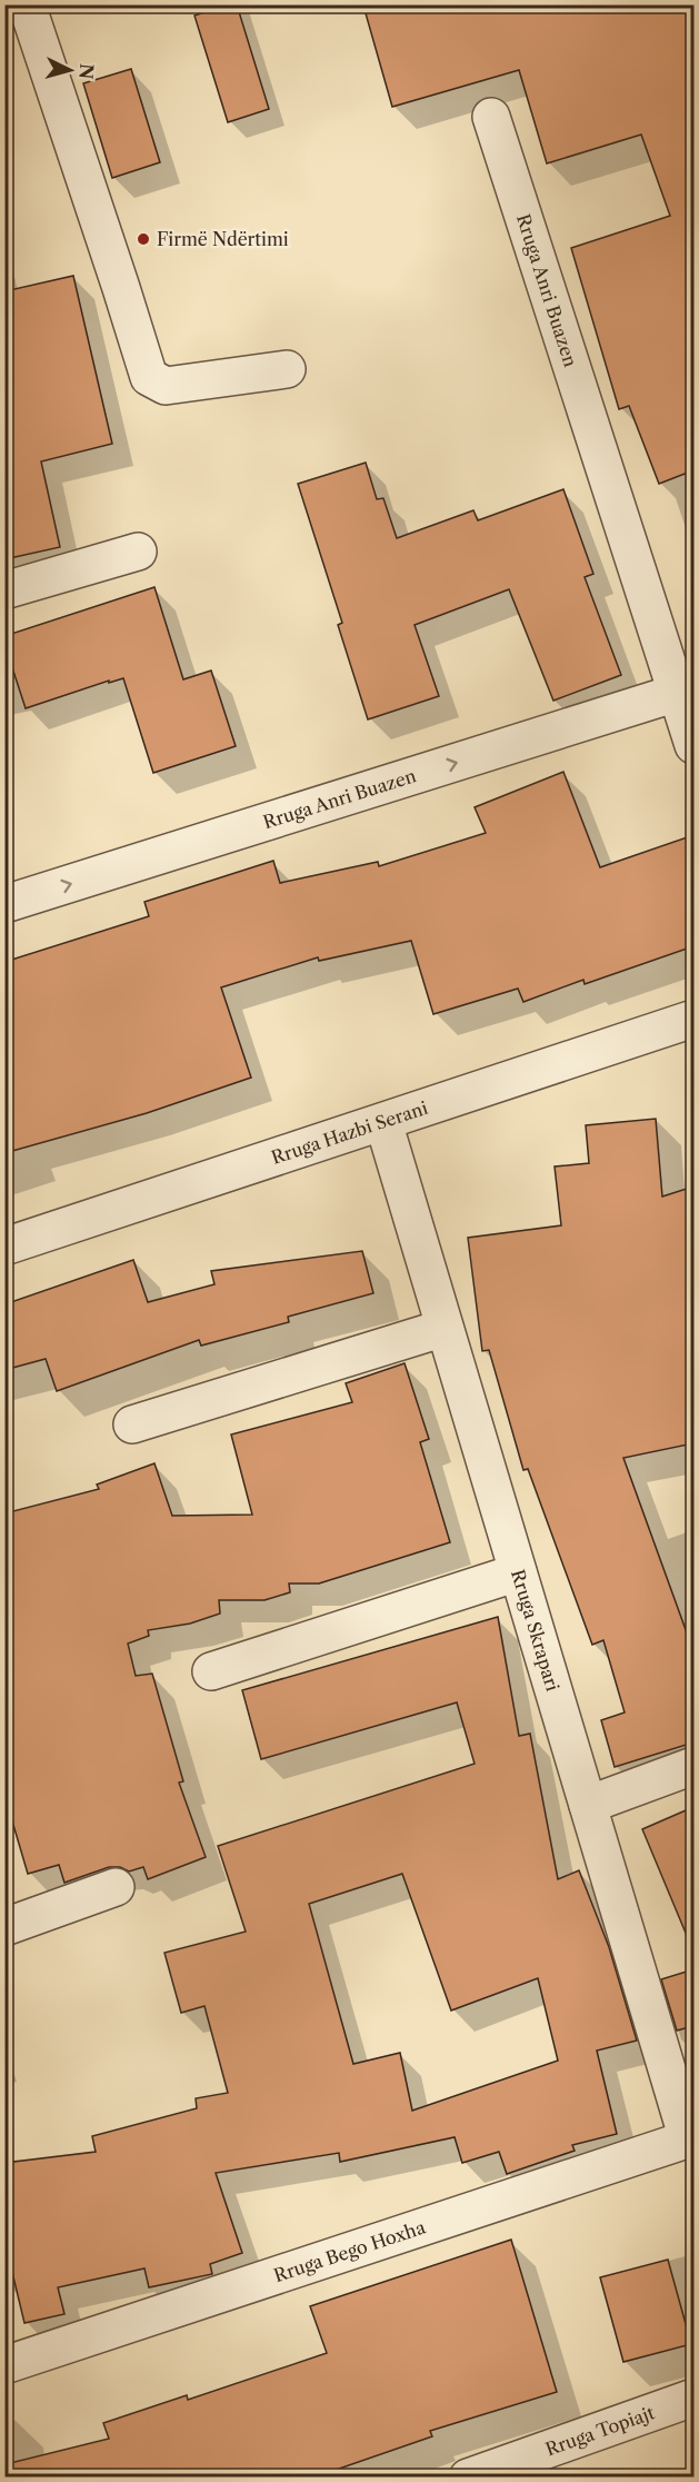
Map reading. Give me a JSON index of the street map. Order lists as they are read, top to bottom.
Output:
{
  "streets": {
    "street": [
      "Rruga Anri Buazen",
      "Rruga Hazbi Serani",
      "Rruga Skrapari",
      "Rruga Bego Hoxha",
      "Rruga Topiajt"
    ]
  },
  "crossings": [
    ["Rruga Hazbi Serani", "Rruga Skrapari"],
    ["Rruga Skrapari", "Rruga Bego Hoxha"]
  ],
  "one_way": ["Rruga Anri Buazen"],
  "places": ["Firmë Ndërtimi"],
  "north": "right"
}
